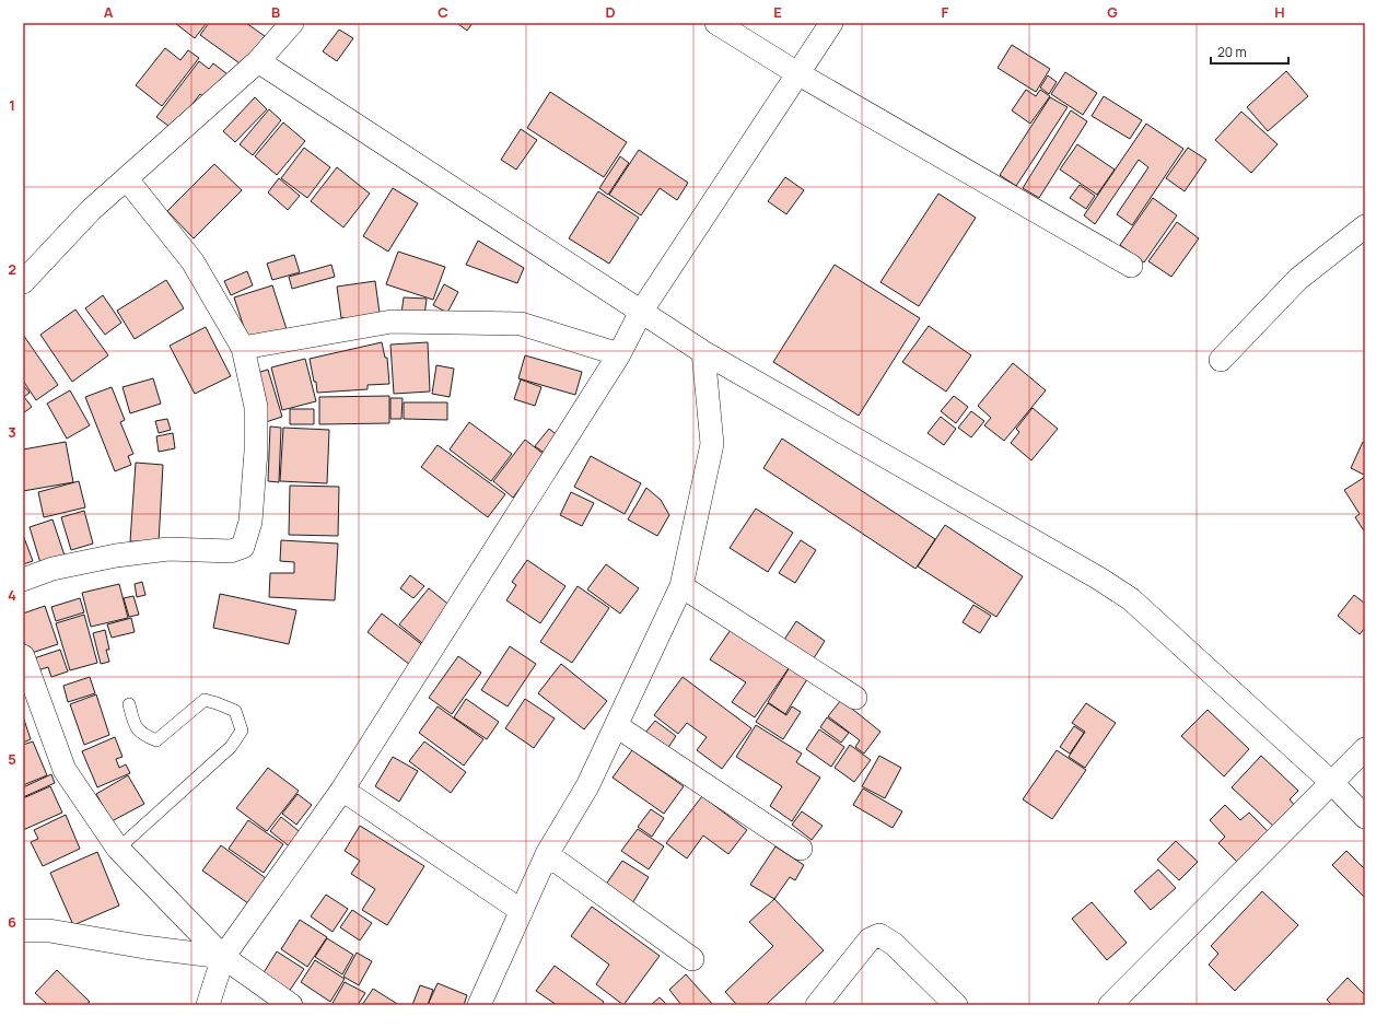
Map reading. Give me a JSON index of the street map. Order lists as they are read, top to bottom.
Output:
{
  "scale_bar": "20 m",
  "grid": {
    "columns": [
      "A",
      "B",
      "C",
      "D",
      "E",
      "F",
      "G",
      "H"
    ],
    "rows": [
      "1",
      "2",
      "3",
      "4",
      "5",
      "6"
    ]
  }
}
